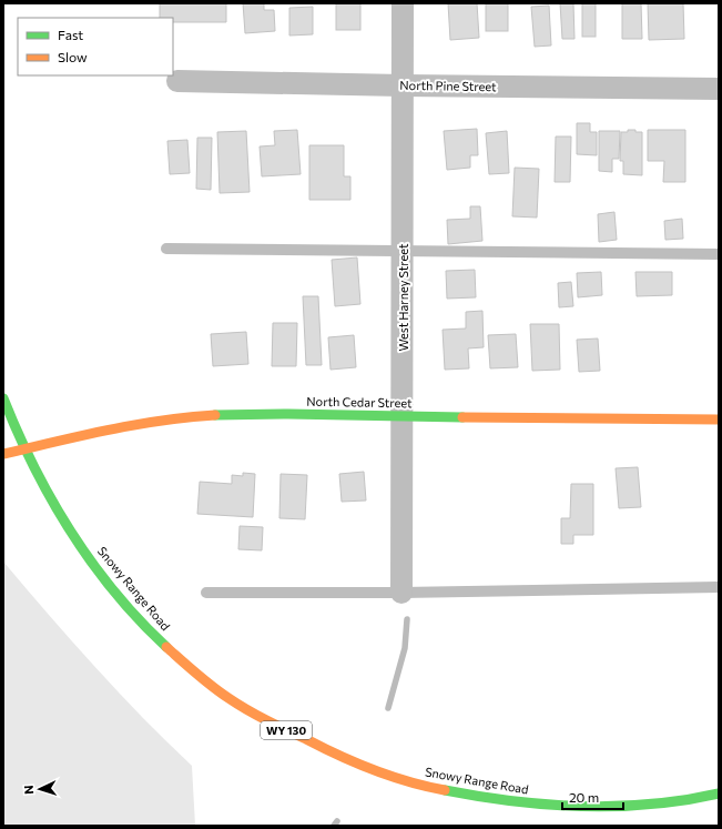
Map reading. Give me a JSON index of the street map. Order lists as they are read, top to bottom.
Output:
{
  "streets": {
    "main road": ["North Cedar Street", "Snowy Range Road", "WY 130"],
    "street": ["North Pine Street", "West Harney Street"]
  },
  "crossings": [
    ["North Pine Street", "West Harney Street"],
    ["West Harney Street", "North Cedar Street"],
    ["North Cedar Street", "Snowy Range Road"]
  ],
  "legend": ["Fast", "Slow"],
  "scale_bar": "20 m",
  "north": "left"
}
